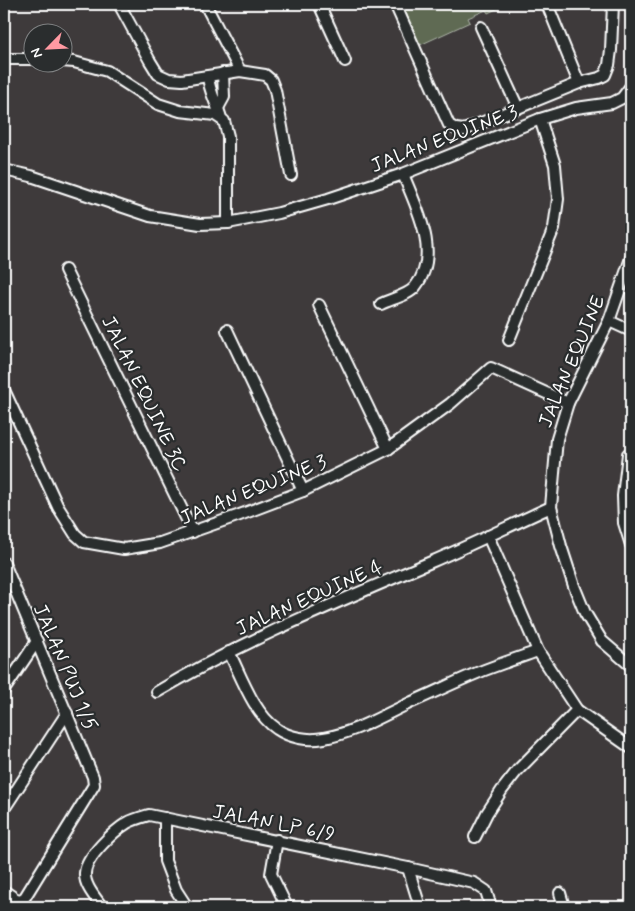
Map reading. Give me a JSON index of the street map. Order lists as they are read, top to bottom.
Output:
{
  "streets": {
    "street": [
      "JALAN EQUINE 3",
      "JALAN EQUINE",
      "JALAN EQUINE 3C",
      "JALAN EQUINE 4",
      "JALAN PUJ 1/5",
      "JALAN LP 6/9"
    ]
  },
  "crossings": [
    ["JALAN EQUINE 3", "JALAN EQUINE"],
    ["JALAN EQUINE 3", "JALAN EQUINE 3C"],
    ["JALAN EQUINE", "JALAN EQUINE 4"]
  ],
  "north": "bottom left"
}
